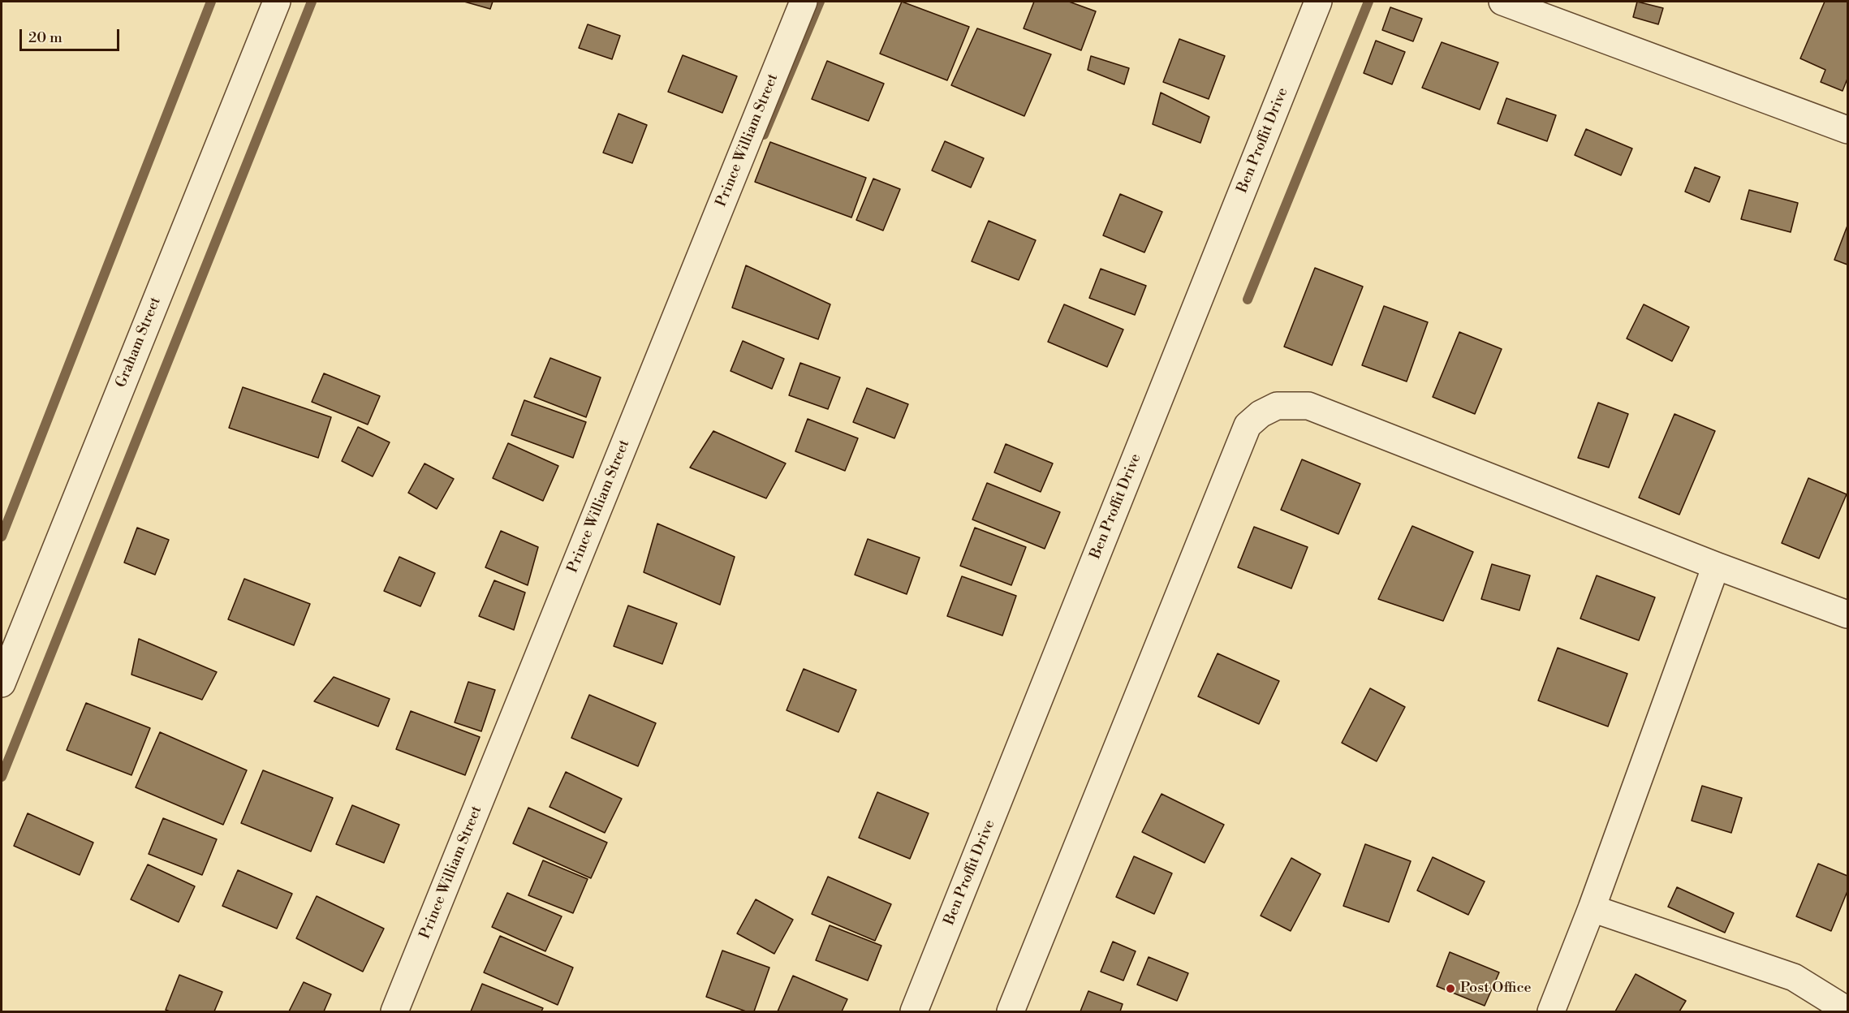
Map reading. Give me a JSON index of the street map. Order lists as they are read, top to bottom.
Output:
{
  "streets": {
    "street": ["Prince William Street", "Ben Proffit Drive", "Graham Street"]
  },
  "places": ["Post Office"],
  "scale_bar": "20 m"
}
